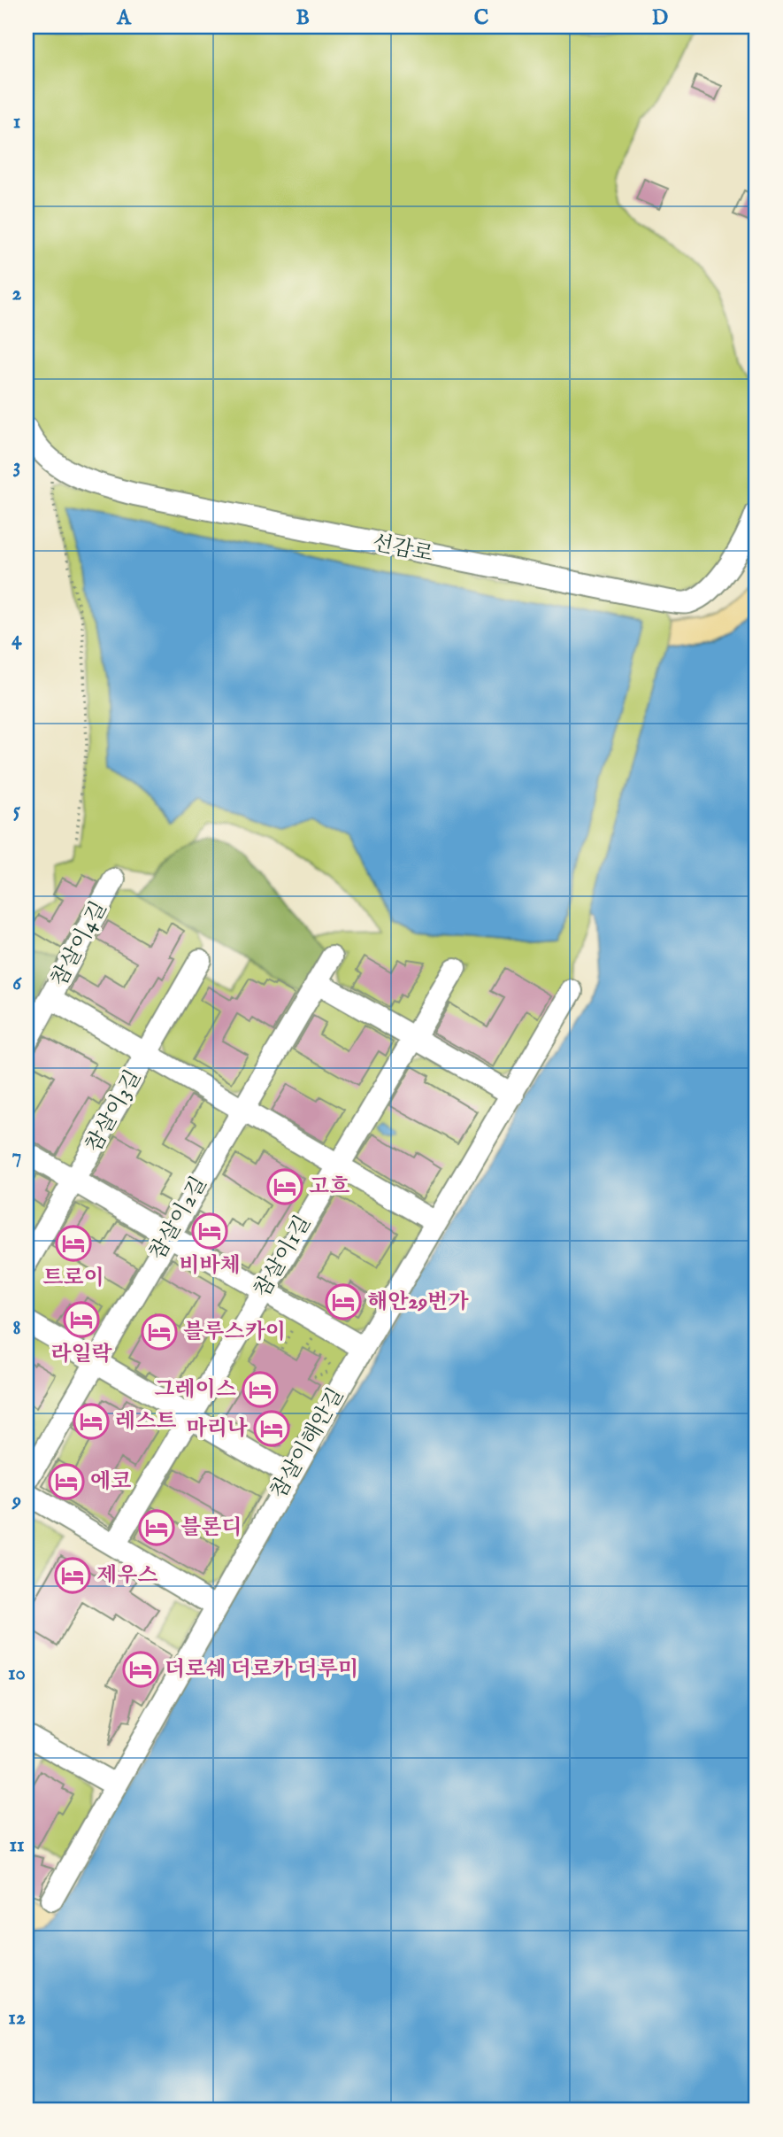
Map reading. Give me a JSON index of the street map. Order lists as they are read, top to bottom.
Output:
{
  "streets": {
    "street": [
      "선감로",
      "참살이4길",
      "참살이3길",
      "참살이2길",
      "참살이1길",
      "참살이해안길"
    ]
  },
  "places": {
    "hotel": [
      "고흐",
      "비바체",
      "트로이",
      "해안29번가",
      "라일락",
      "블루스카이",
      "그레이스",
      "레스트",
      "마리나",
      "에코",
      "블론디",
      "제우스",
      "더로쉐 더로카 더루미"
    ]
  },
  "grid": {
    "columns": [
      "A",
      "B",
      "C",
      "D"
    ],
    "rows": [
      "1",
      "2",
      "3",
      "4",
      "5",
      "6",
      "7",
      "8",
      "9",
      "10",
      "11",
      "12"
    ]
  }
}
